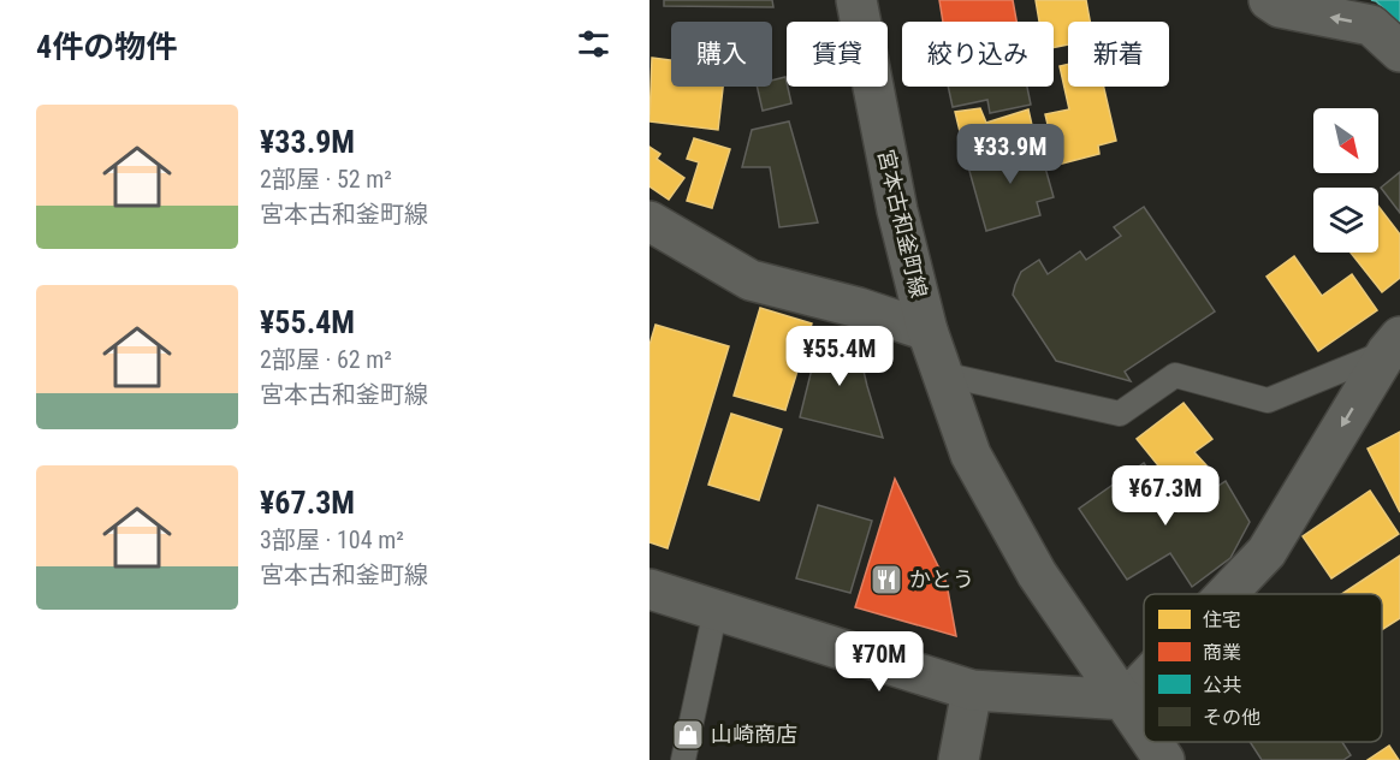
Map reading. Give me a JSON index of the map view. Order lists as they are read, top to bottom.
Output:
{
  "streets": {
    "street": ["宮本古和釜町線"]
  },
  "places": {
    "restaurant": ["かとう"],
    "shop": ["山崎商店"]
  },
  "legend": [
    "住宅",
    "商業",
    "公共",
    "その他"
  ],
  "north": "bottom right",
  "page": {
    "heading": "4件の物件",
    "chip": [
      "購入",
      "賃貸",
      "絞り込み",
      "新着"
    ],
    "list": [
      {
        "name": "¥33.9M",
        "note": "2部屋 · 52 m² · 宮本古和釜町線"
      },
      {
        "name": "¥55.4M",
        "note": "2部屋 · 62 m² · 宮本古和釜町線"
      },
      {
        "name": "¥67.3M",
        "note": "3部屋 · 104 m² · 宮本古和釜町線"
      }
    ],
    "price": [
      "¥33.9M",
      "¥55.4M",
      "¥67.3M",
      "¥70M"
    ]
  }
}
